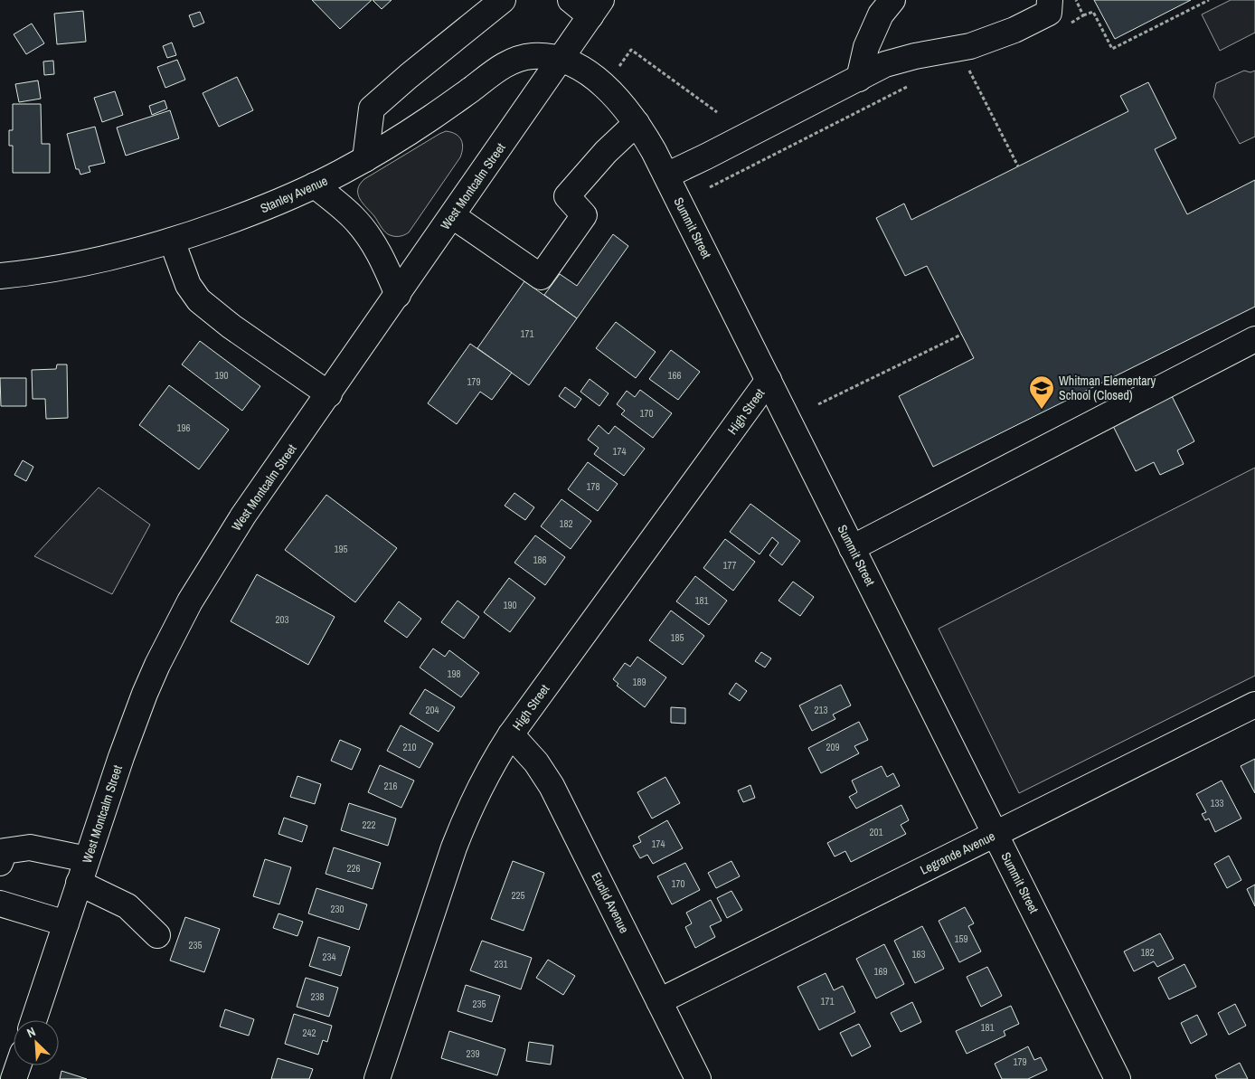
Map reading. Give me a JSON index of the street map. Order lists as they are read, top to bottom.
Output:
{
  "streets": {
    "street": [
      "West Montcalm Street",
      "Stanley Avenue",
      "Summit Street",
      "High Street",
      "Legrande Avenue",
      "Euclid Avenue"
    ]
  },
  "crossings": [
    ["West Montcalm Street", "Stanley Avenue"],
    ["West Montcalm Street", "Summit Street"],
    ["Stanley Avenue", "Summit Street"],
    ["Summit Street", "High Street"],
    ["Summit Street", "Legrande Avenue"],
    ["High Street", "Euclid Avenue"],
    ["Legrande Avenue", "Euclid Avenue"]
  ],
  "places": {
    "school or university": ["Whitman Elementary School (Closed)"]
  },
  "house_numbers": [
    "171",
    "190",
    "166",
    "179",
    "170",
    "196",
    "174",
    "178",
    "182",
    "195",
    "186",
    "177",
    "181",
    "190",
    "203",
    "185",
    "198",
    "189",
    "204",
    "213",
    "210",
    "209",
    "216",
    "133",
    "222",
    "201",
    "174",
    "226",
    "170",
    "225",
    "230",
    "159",
    "235",
    "182",
    "163",
    "234",
    "231",
    "169",
    "238",
    "171",
    "235",
    "181",
    "242",
    "239",
    "179"
  ],
  "north": "top left"
}
